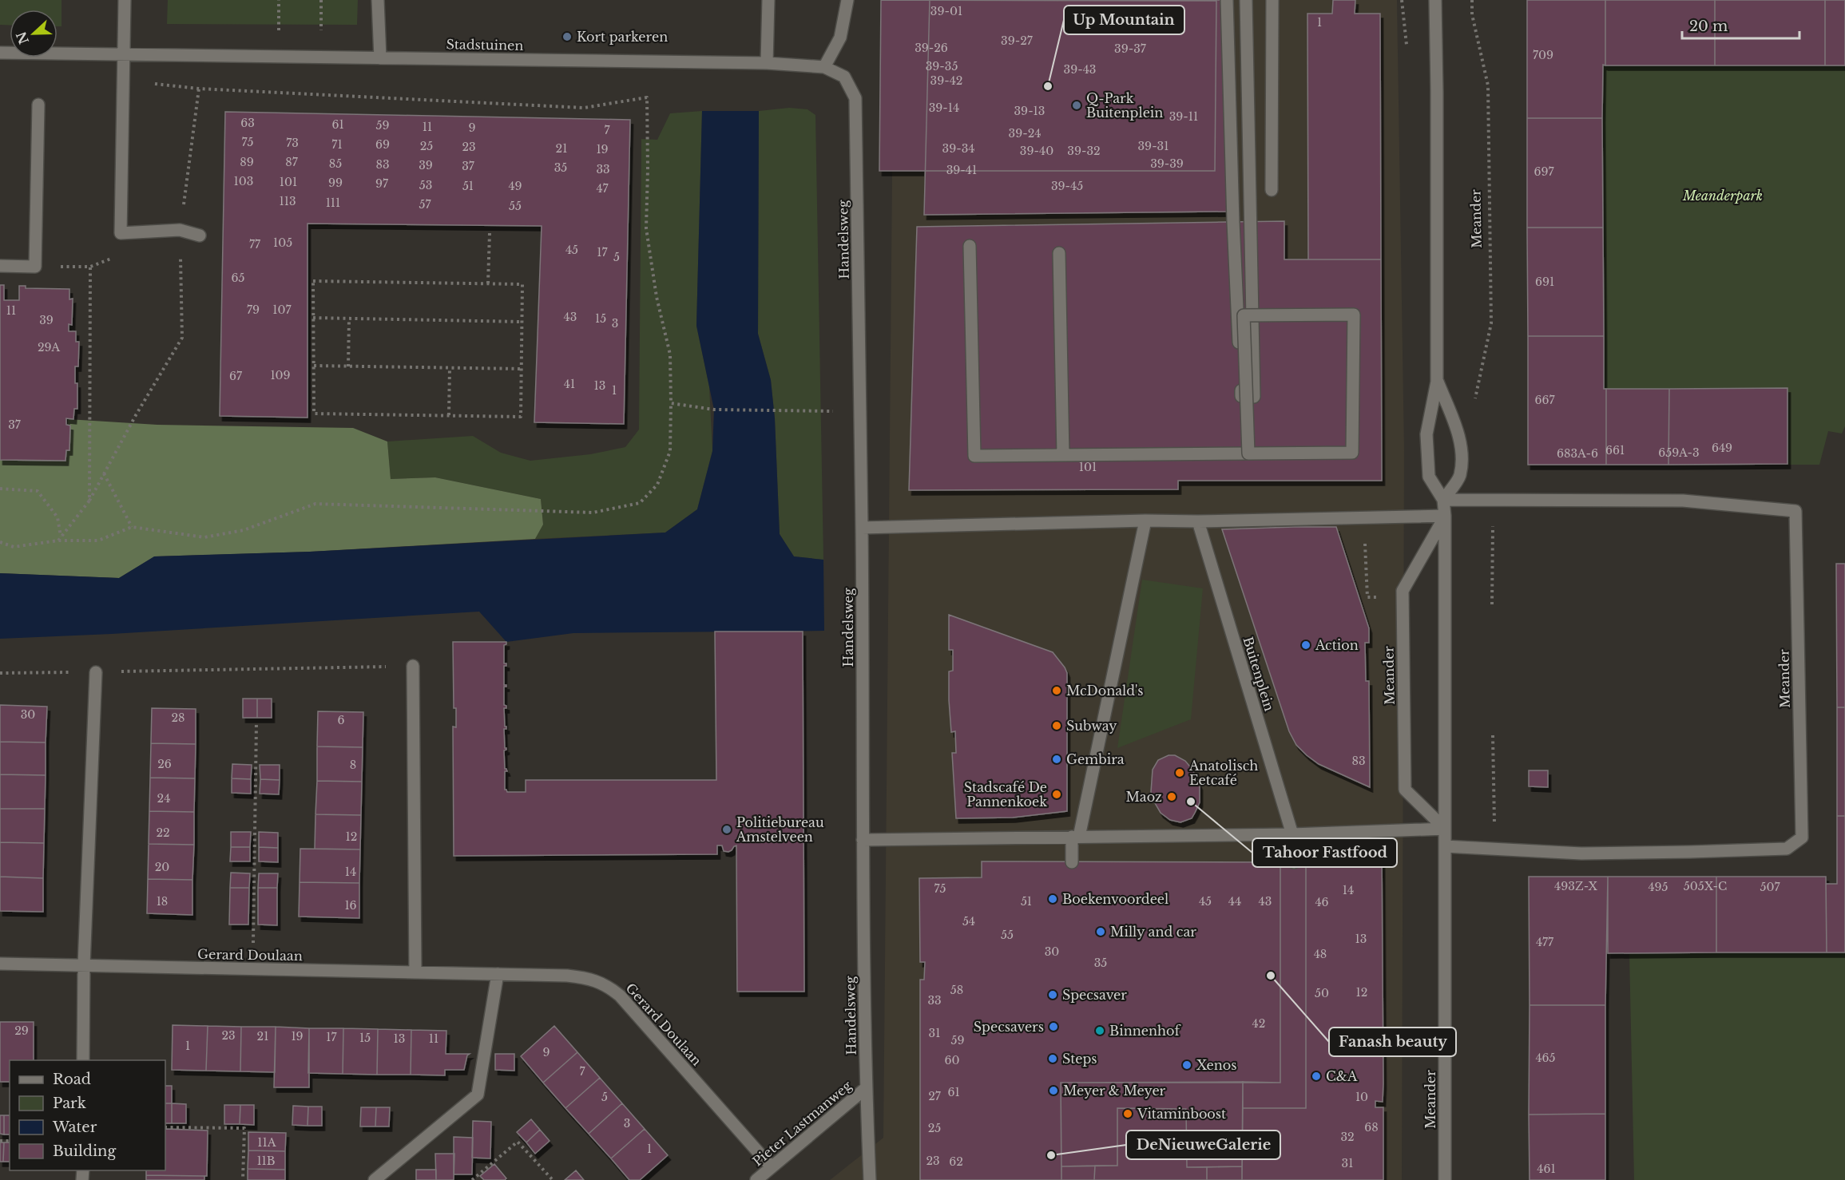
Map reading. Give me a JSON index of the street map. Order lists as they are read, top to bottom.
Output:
{
  "streets": {
    "street": [
      "Stadstuinen",
      "Meander",
      "Handelsweg",
      "Buitenplein",
      "Gerard Doulaan",
      "Pieter Lastmanweg"
    ]
  },
  "crossings": [
    ["Stadstuinen", "Handelsweg"],
    ["Handelsweg", "Pieter Lastmanweg"],
    ["Gerard Doulaan", "Pieter Lastmanweg"]
  ],
  "parks": ["Meanderpark"],
  "places": [
    "Kort parkeren",
    "Up Mountain",
    "Q-Park Buitenplein",
    "Action",
    "McDonald's",
    "Subway",
    "Gembira",
    "Anatolisch Eetcafé",
    "Stadscafé De Pannenkoek",
    "Maoz",
    "Tahoor Fastfood",
    "Politiebureau Amstelveen",
    "Boekenvoordeel",
    "Milly and car",
    "Fanash beauty",
    "Specsaver",
    "Specsavers",
    "Binnenhof",
    "Steps",
    "Xenos",
    "C&A",
    "Meyer & Meyer",
    "Vitaminboost",
    "DeNieuweGalerie"
  ],
  "house_numbers": [
    "39-01",
    "1",
    "39-27",
    "39-26",
    "39-37",
    "709",
    "39-35",
    "39-43",
    "39-42",
    "39-14",
    "39-13",
    "39-11",
    "63",
    "61",
    "59",
    "11",
    "9",
    "7",
    "39-24",
    "75",
    "73",
    "71",
    "69",
    "25",
    "39-31",
    "23",
    "21",
    "39-34",
    "19",
    "39-40",
    "39-32",
    "89",
    "87",
    "85",
    "39-39",
    "83",
    "39",
    "37",
    "35",
    "33",
    "39-41",
    "697",
    "103",
    "101",
    "99",
    "97",
    "53",
    "51",
    "49",
    "39-45",
    "47",
    "113",
    "111",
    "57",
    "55",
    "105",
    "77",
    "45",
    "17",
    "5",
    "65",
    "691",
    "79",
    "107",
    "11",
    "43",
    "15",
    "39",
    "3",
    "29A",
    "109",
    "67",
    "41",
    "13",
    "1",
    "667",
    "37",
    "649",
    "661",
    "659A-3",
    "683A-6",
    "101",
    "30",
    "28",
    "6",
    "83",
    "26",
    "8",
    "24",
    "22",
    "12",
    "20",
    "14",
    "493Z-X",
    "505X-C",
    "495",
    "507",
    "75",
    "14",
    "18",
    "51",
    "45",
    "44",
    "43",
    "46",
    "16",
    "54",
    "55",
    "13",
    "477",
    "30",
    "48",
    "35",
    "58",
    "12",
    "50",
    "33",
    "42",
    "29",
    "31",
    "23",
    "21",
    "19",
    "17",
    "15",
    "13",
    "11",
    "59",
    "1",
    "9",
    "465",
    "60",
    "7",
    "61",
    "27",
    "5",
    "10",
    "3",
    "68",
    "25",
    "32",
    "11A",
    "1",
    "11B",
    "23",
    "62",
    "31",
    "461"
  ],
  "legend": [
    "Road",
    "Park",
    "Water",
    "Building"
  ],
  "scale_bar": "20 m",
  "north": "left"
}
